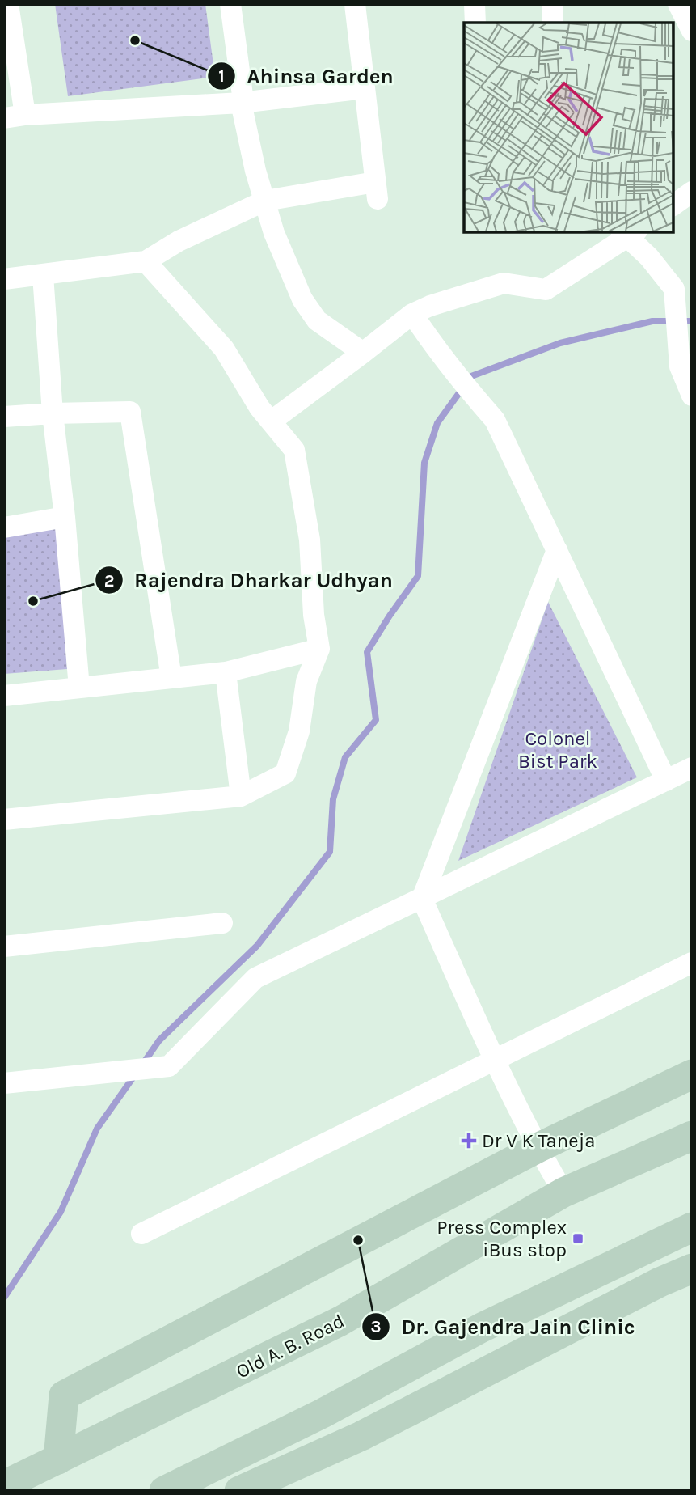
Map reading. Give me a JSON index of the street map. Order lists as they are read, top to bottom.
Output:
{
  "streets": {
    "main road": ["Old A. B. Road"]
  },
  "parks": ["Colonel Bist Park"],
  "places": {
    "other": ["Ahinsa Garden", "Rajendra Dharkar Udhyan", "Dr. Gajendra Jain Clinic"],
    "health": ["Dr V K Taneja"],
    "transit": ["Press Complex iBus stop"]
  }
}
